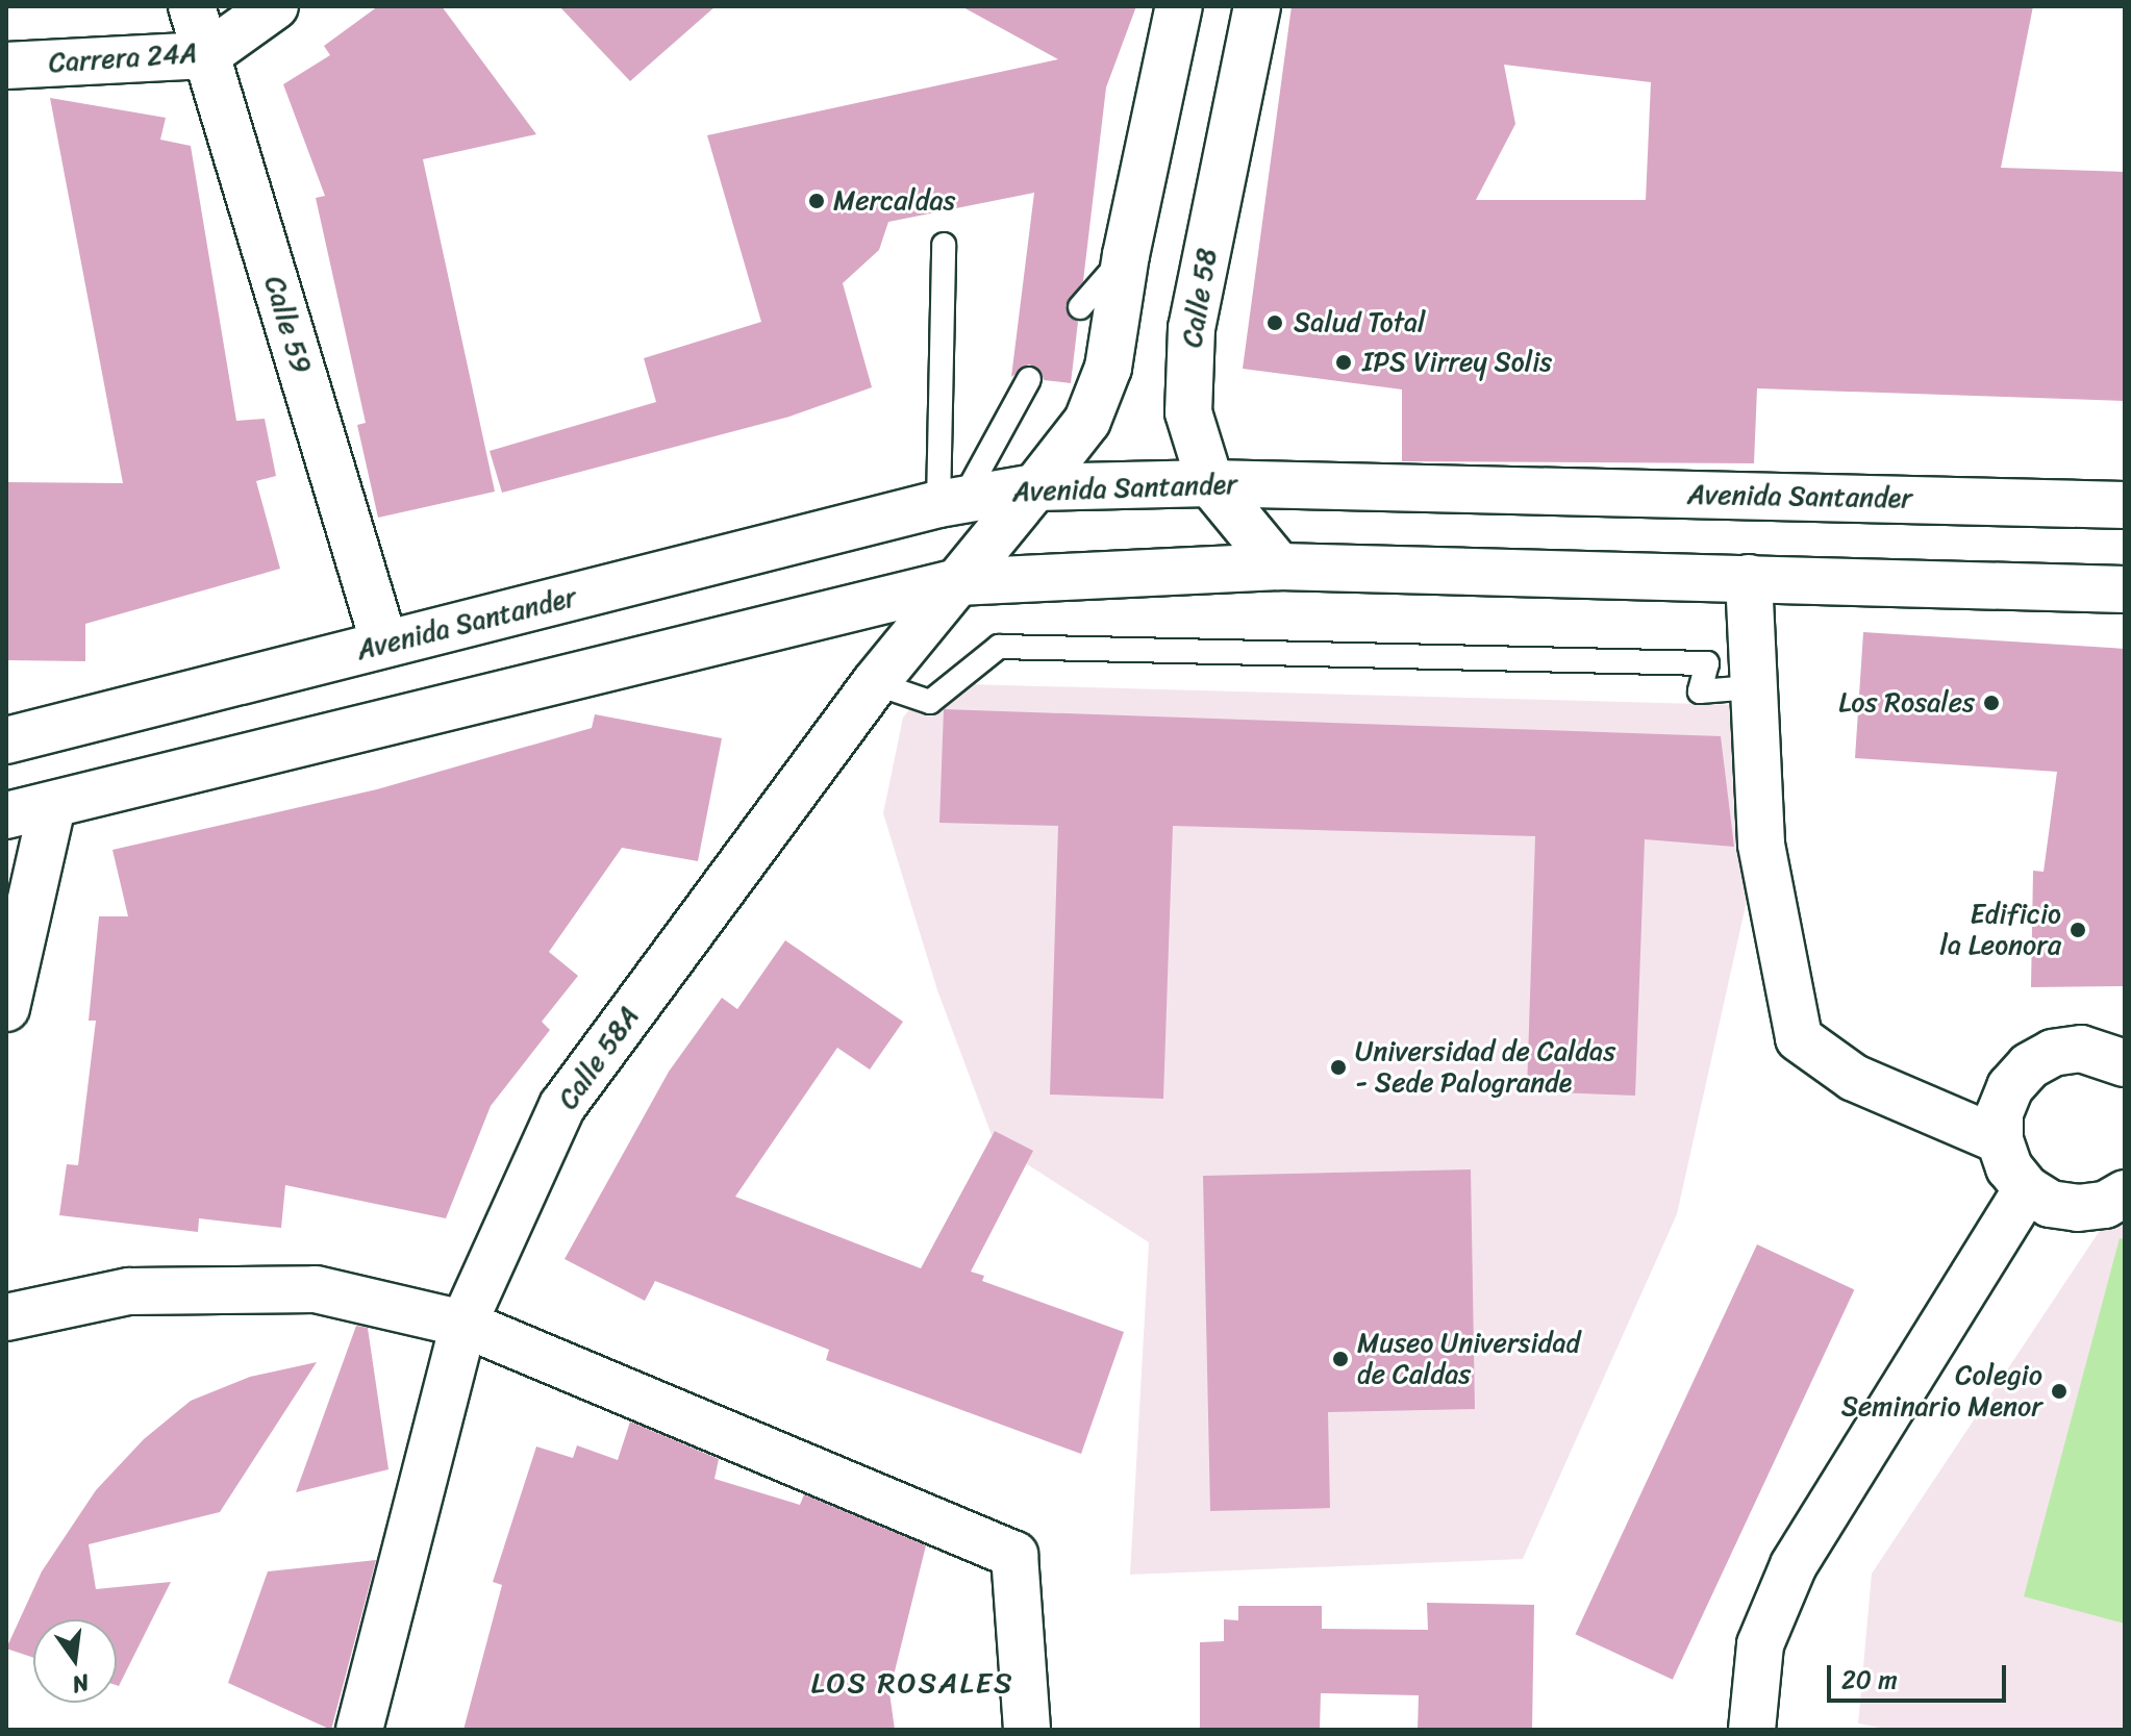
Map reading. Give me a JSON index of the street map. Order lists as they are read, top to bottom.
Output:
{
  "streets": {
    "street": [
      "Carrera 24A",
      "Calle 58",
      "Calle 59",
      "Avenida Santander",
      "Calle 58A"
    ]
  },
  "crossings": [
    ["Carrera 24A", "Calle 59"],
    ["Calle 58", "Avenida Santander"],
    ["Calle 59", "Avenida Santander"],
    ["Avenida Santander", "Calle 58A"]
  ],
  "districts": ["LOS ROSALES"],
  "places": [
    "Mercaldas",
    "Salud Total",
    "IPS Virrey Solis",
    "Los Rosales",
    "Edificio la Leonora",
    "Universidad de Caldas - Sede Palogrande",
    "Museo Universidad de Caldas",
    "Colegio Seminario Menor"
  ],
  "scale_bar": "20 m",
  "north": "bottom"
}
